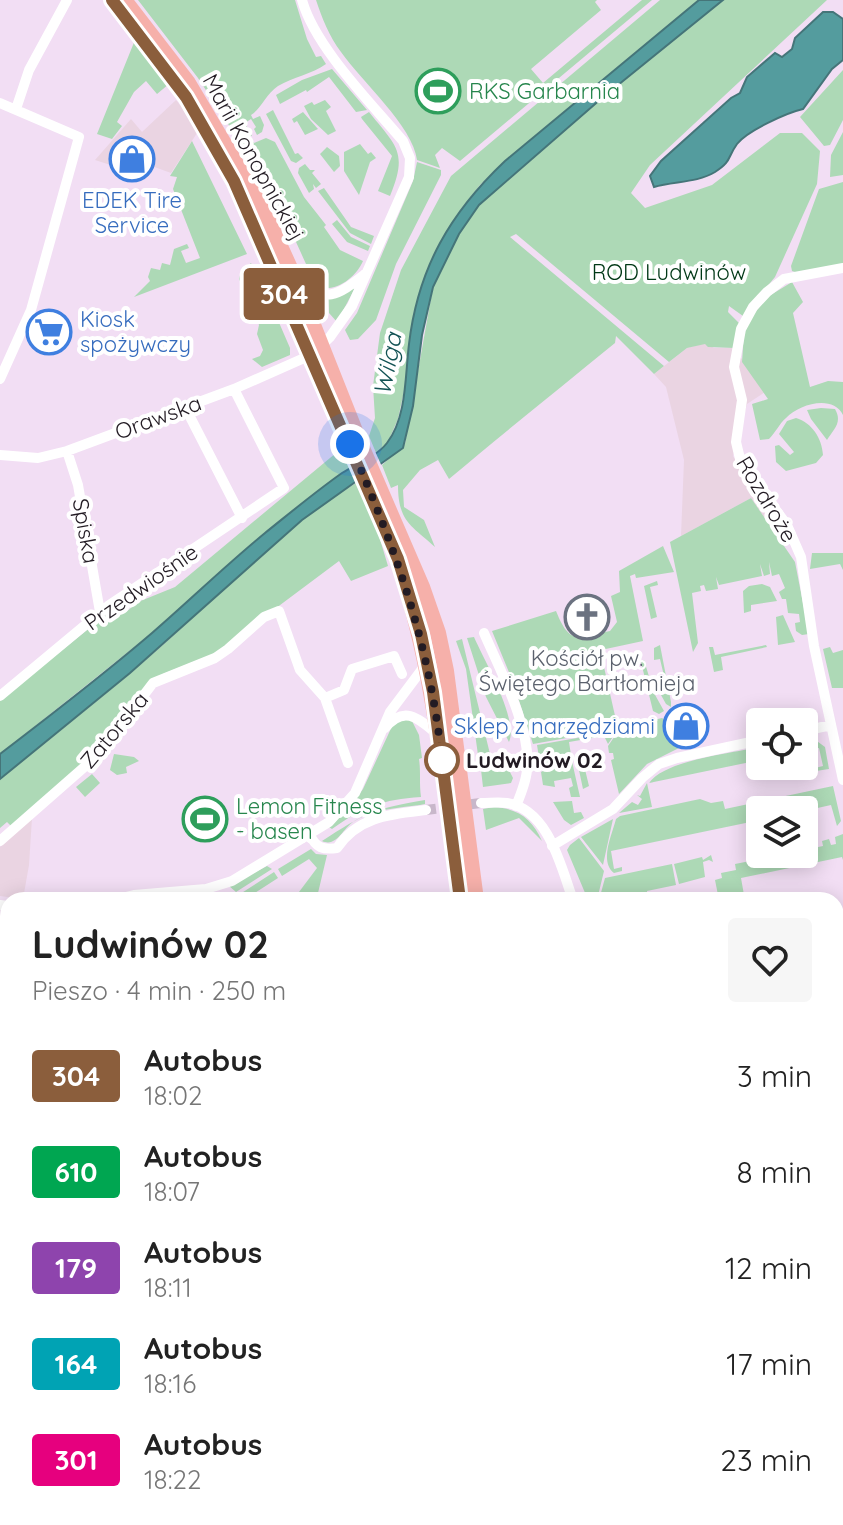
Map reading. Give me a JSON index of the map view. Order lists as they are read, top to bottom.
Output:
{
  "streets": {
    "main road": ["Marii Konopnickiej"],
    "street": [
      "Orawska",
      "Rozdroże",
      "Spiska",
      "Przedwiośnie",
      "Zatorska"
    ]
  },
  "crossings": [
    ["Marii Konopnickiej", "Orawska"],
    ["Orawska", "Spiska"],
    ["Orawska", "Przedwiośnie"],
    ["Spiska", "Przedwiośnie"]
  ],
  "water": ["Wilga"],
  "parks": ["ROD Ludwinów"],
  "places": {
    "sports": ["RKS Garbarnia", "Lemon Fitness - basen"],
    "shop": ["EDEK Tire Service", "Sklep z narzędziami"],
    "supermarket": ["Kiosk spożywczy"],
    "church": ["Kościół pw. Świętego Bartłomieja"],
    "other": ["Ludwinów 02"]
  },
  "lines": ["bus line 304"],
  "page": {
    "on_map": "304",
    "heading": ["Ludwinów 02", "Pieszo · 4 min · 250 m"],
    "list": [
      {
        "mark": "304",
        "name": "Autobus",
        "note": "18:02",
        "value": "3 min"
      },
      {
        "mark": "610",
        "name": "Autobus",
        "note": "18:07",
        "value": "8 min"
      },
      {
        "mark": "179",
        "name": "Autobus",
        "note": "18:11",
        "value": "12 min"
      },
      {
        "mark": "164",
        "name": "Autobus",
        "note": "18:16",
        "value": "17 min"
      },
      {
        "mark": "301",
        "name": "Autobus",
        "note": "18:22",
        "value": "23 min"
      }
    ]
  }
}
